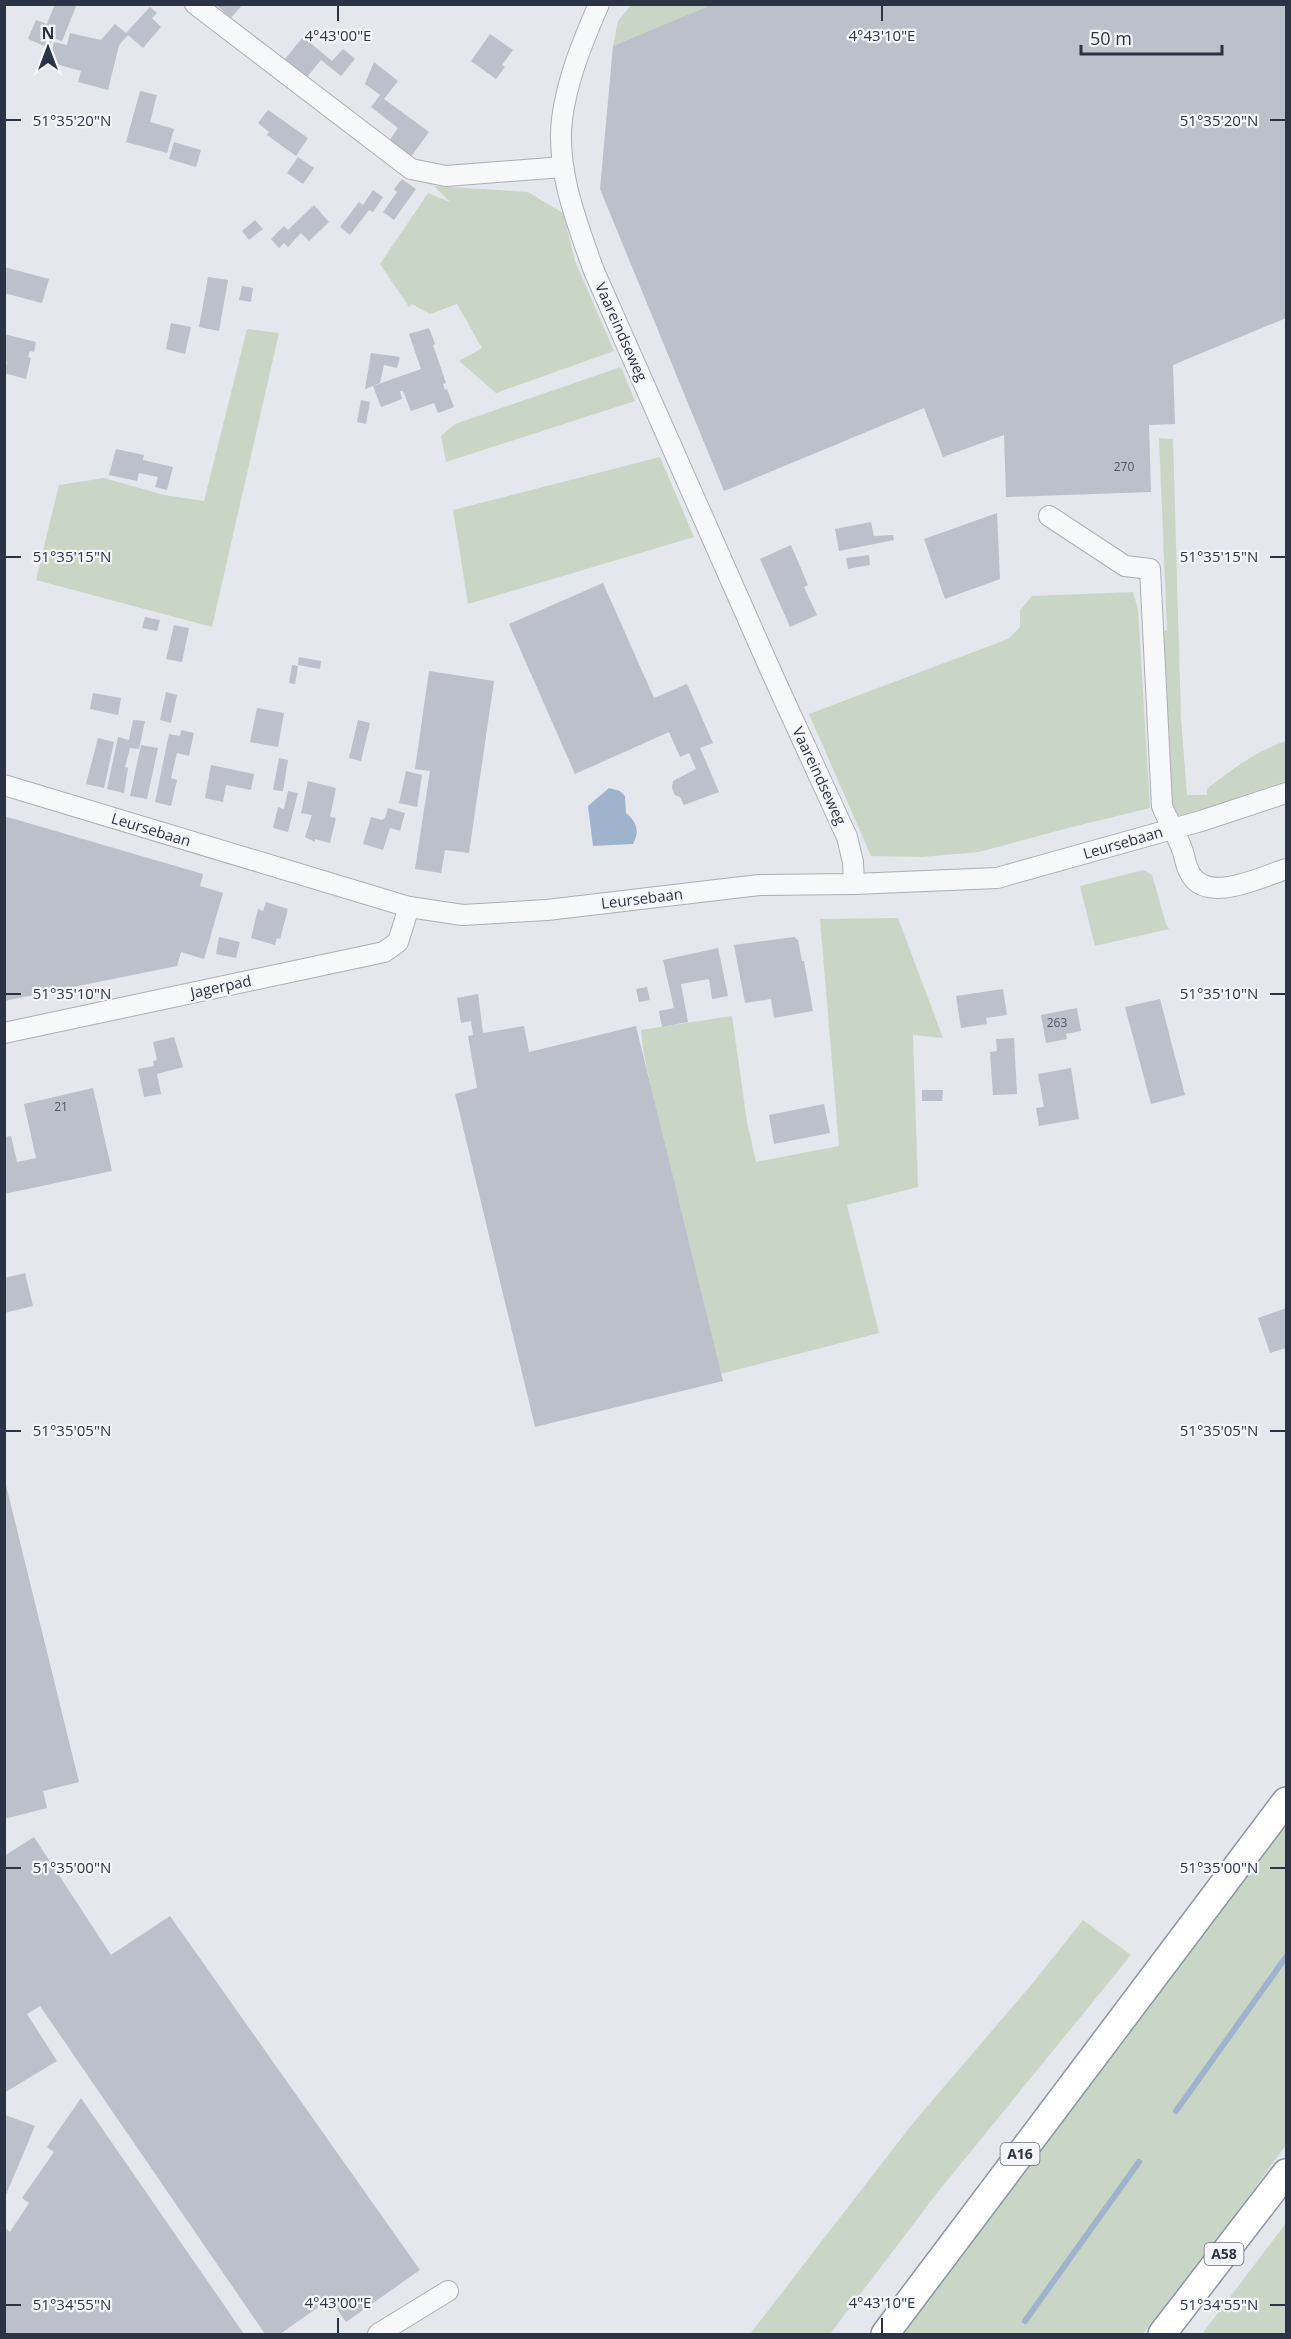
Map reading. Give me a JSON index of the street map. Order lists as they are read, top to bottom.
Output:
{
  "streets": {
    "highway": ["A16", "A58"],
    "street": ["Vaareindseweg", "Leursebaan", "Jagerpad"]
  },
  "crossings": [
    ["Vaareindseweg", "Leursebaan"],
    ["Leursebaan", "Jagerpad"]
  ],
  "house_numbers": ["270", "263", "21"],
  "scale_bar": "50 m",
  "north": "top",
  "coordinates": [
    "4°43'00\"E",
    "4°43'10\"E",
    "51°35'20\"N",
    "51°35'15\"N",
    "51°35'10\"N",
    "51°35'05\"N",
    "51°35'00\"N",
    "51°34'55\"N"
  ]
}
